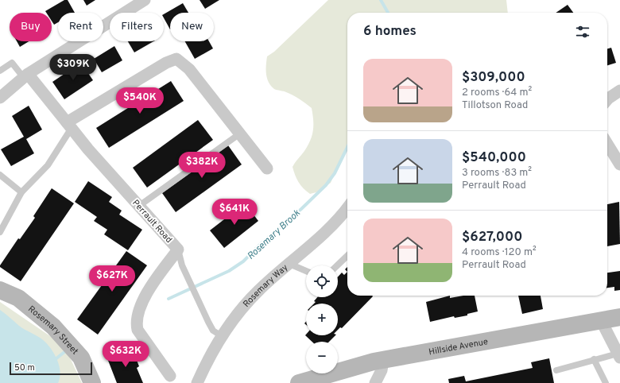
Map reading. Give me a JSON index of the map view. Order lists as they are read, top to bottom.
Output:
{
  "streets": {
    "street": [
      "Perrault Road",
      "Rosemary Way",
      "Rosemary Street",
      "Hillside Avenue"
    ]
  },
  "water": ["Rosemary Brook"],
  "scale_bar": "50 m",
  "page": {
    "chip": [
      "Buy",
      "Rent",
      "Filters",
      "New"
    ],
    "heading": "6 homes",
    "list": [
      {
        "name": "$309,000",
        "note": "2 rooms · 64 m² · Tillotson Road"
      },
      {
        "name": "$540,000",
        "note": "3 rooms · 83 m² · Perrault Road"
      },
      {
        "name": "$627,000",
        "note": "4 rooms · 120 m² · Perrault Road"
      }
    ],
    "price": [
      "$309K",
      "$540K",
      "$382K",
      "$641K",
      "$627K",
      "$632K"
    ],
    "map_buttons": ["+", "−"],
    "scale": "50 m"
  }
}
